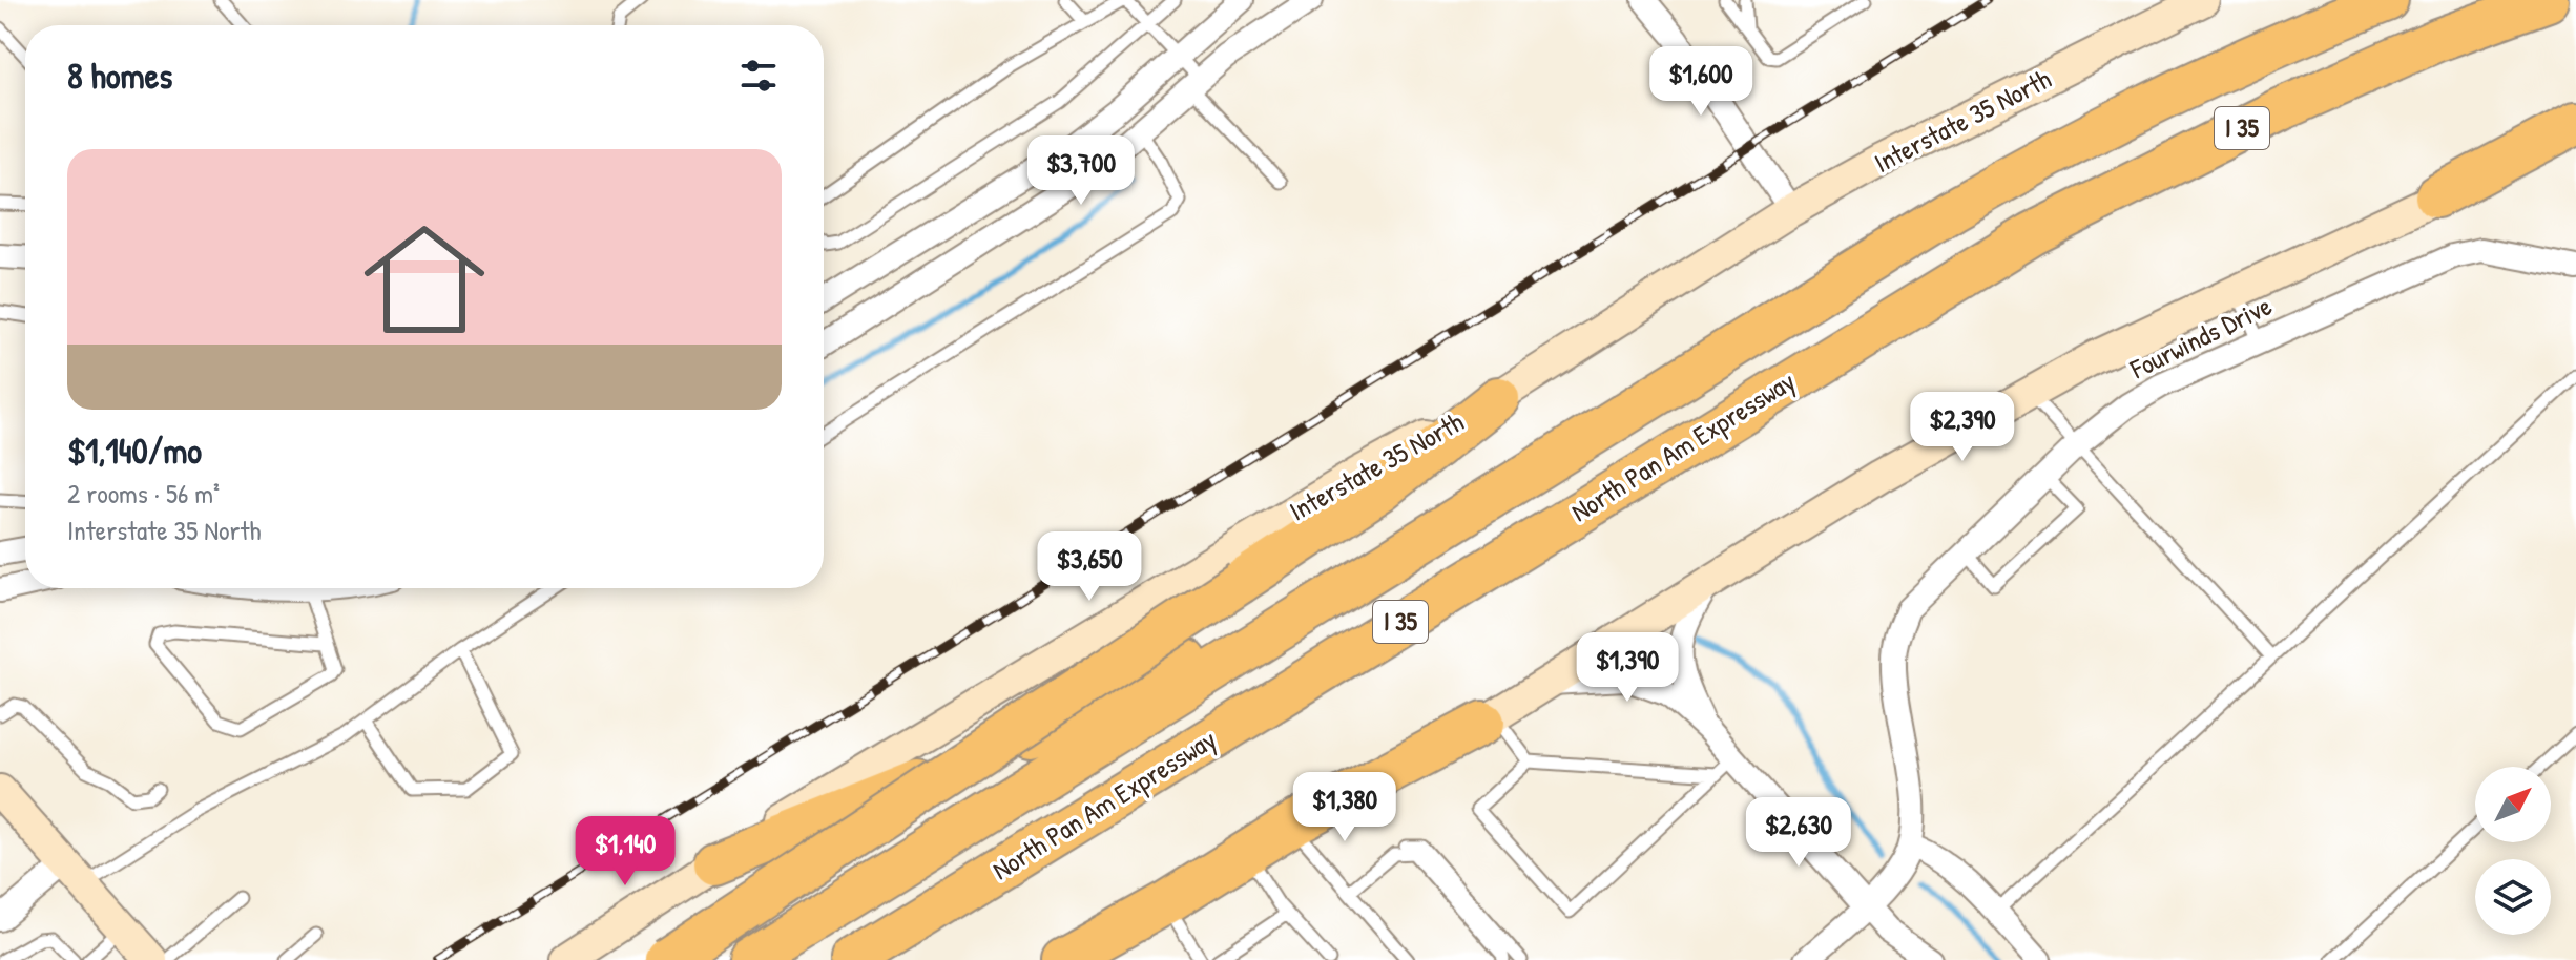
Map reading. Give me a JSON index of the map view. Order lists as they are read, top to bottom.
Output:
{
  "streets": {
    "highway": ["I 35", "North Pan Am Expressway"],
    "main road": ["Interstate 35 North"],
    "street": ["Fourwinds Drive"]
  },
  "north": "top right",
  "page": {
    "heading": "8 homes",
    "price": [
      "$1,600",
      "$3,700",
      "$2,390",
      "$3,650",
      "$1,390",
      "$1,380",
      "$2,630",
      "$1,140"
    ],
    "list": [
      {
        "name": "$1,140/mo",
        "note": "2 rooms · 56 m² · Interstate 35 North"
      }
    ]
  }
}
